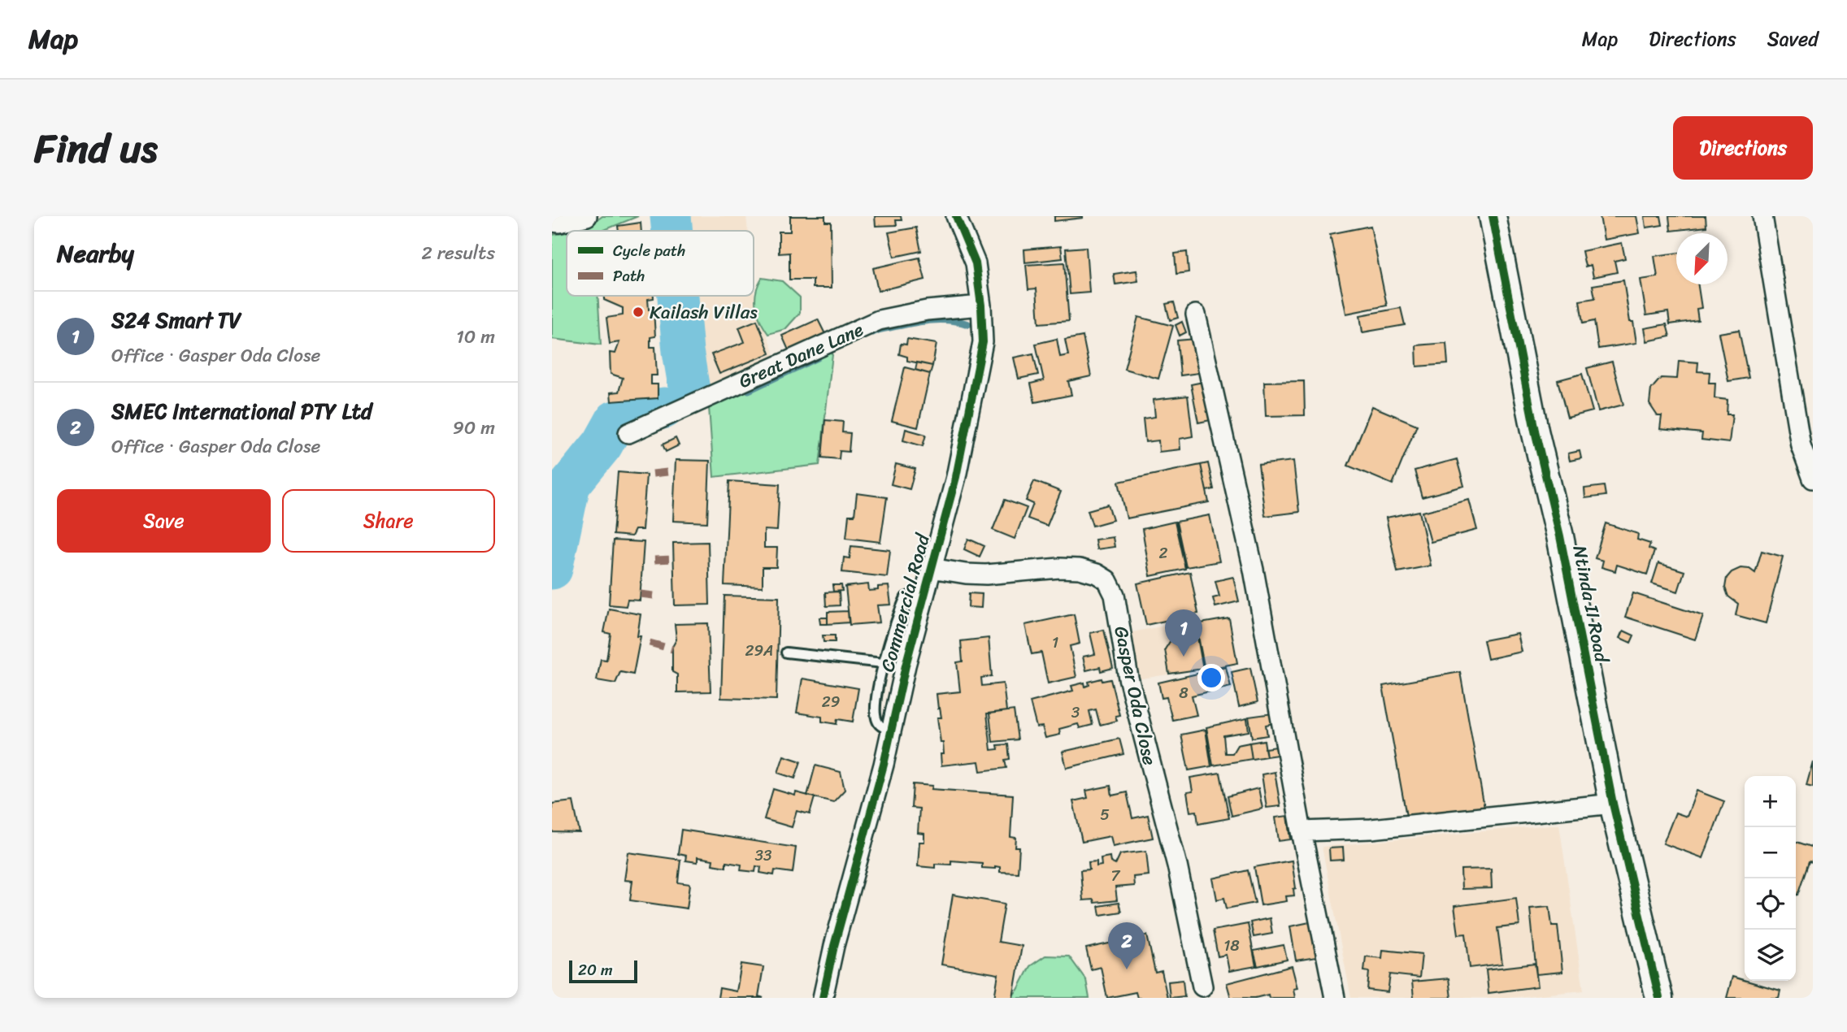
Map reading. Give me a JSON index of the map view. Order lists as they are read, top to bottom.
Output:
{
  "streets": {
    "street": [
      "Great Dane Lane",
      "Commercial Road",
      "Ntinda II Road",
      "Gasper Oda Close"
    ]
  },
  "crossings": [
    ["Great Dane Lane", "Commercial Road"],
    ["Commercial Road", "Gasper Oda Close"]
  ],
  "places": ["Kailash Villas"],
  "house_numbers": [
    "2",
    "1",
    "29A",
    "8",
    "29",
    "3",
    "5",
    "33",
    "7",
    "18"
  ],
  "legend": ["Cycle path", "Path"],
  "scale_bar": "20 m",
  "north": "bottom left",
  "page": {
    "header": "Map",
    "nav": ["Map", "Directions", "Saved"],
    "title": "Find us",
    "buttons": [
      "Directions",
      ["Save", "Share"]
    ],
    "heading": ["Nearby", "2 results"],
    "list": [
      {
        "mark": "1",
        "name": "S24 Smart TV",
        "note": "Office · Gasper Oda Close",
        "value": "10 m"
      },
      {
        "mark": "2",
        "name": "SMEC International PTY Ltd",
        "note": "Office · Gasper Oda Close",
        "value": "90 m"
      }
    ],
    "pins": ["1", "2"],
    "map_buttons": ["+", "−"],
    "scale": "20 m"
  }
}
